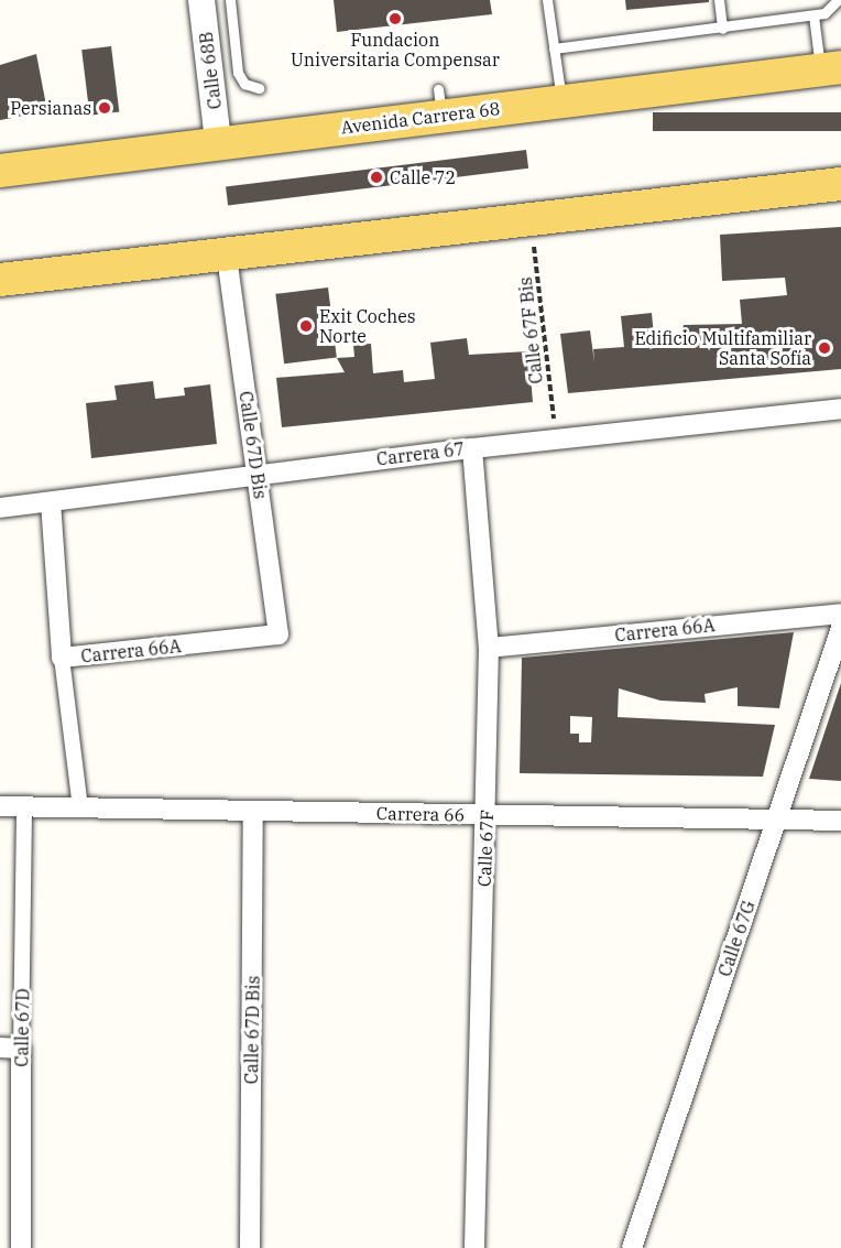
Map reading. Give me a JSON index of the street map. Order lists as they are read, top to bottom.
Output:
{
  "streets": {
    "main road": ["Avenida Carrera 68"],
    "street": [
      "Calle 68B",
      "Calle 67D Bis",
      "Carrera 67",
      "Carrera 66A",
      "Carrera 66",
      "Calle 67F",
      "Calle 67G",
      "Calle 67D"
    ],
    "path": ["Calle 67F Bis"]
  },
  "crossings": [
    ["Calle 68B", "Avenida Carrera 68"],
    ["Calle 67F Bis", "Carrera 67"],
    ["Calle 67D Bis", "Carrera 67"],
    ["Calle 67D Bis", "Carrera 66A"],
    ["Calle 67D Bis", "Carrera 66"],
    ["Carrera 67", "Calle 67F"],
    ["Carrera 66A", "Calle 67F"],
    ["Carrera 66", "Calle 67F"],
    ["Carrera 66", "Calle 67G"],
    ["Carrera 66", "Calle 67D"]
  ],
  "places": [
    "Fundacion Universitaria Compensar",
    "Persianas",
    "Calle 72",
    "Exit Coches Norte",
    "Edificio Multifamiliar Santa Sofía"
  ]
}
